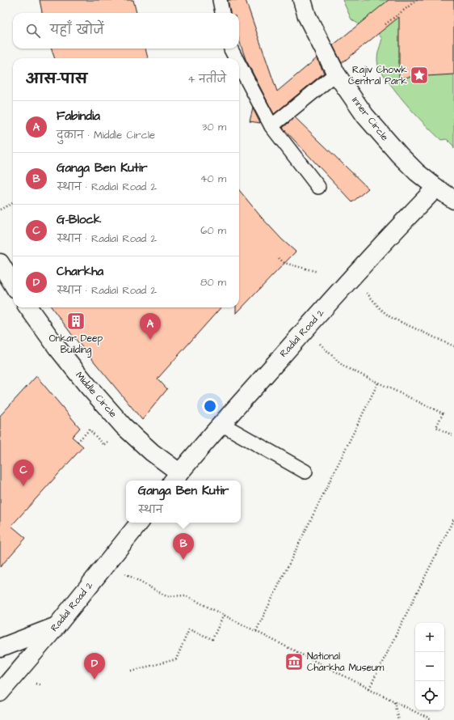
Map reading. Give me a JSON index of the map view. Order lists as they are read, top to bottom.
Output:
{
  "streets": {
    "street": ["Inner Circle", "Radial Road 2", "Middle Circle"]
  },
  "crossings": [
    ["Inner Circle", "Radial Road 2"],
    ["Radial Road 2", "Middle Circle"]
  ],
  "places": {
    "place": ["Rajiv Chowk Central Park"],
    "building": ["Onkar Deep Building"],
    "museum": ["National Charkha Museum"]
  },
  "page": {
    "search": "यहाँ खोजें",
    "heading": ["आस-पास", "4 नतीजे"],
    "list": [
      {
        "mark": "A",
        "name": "Fabindia",
        "note": "दुकान · Middle Circle",
        "value": "30 m"
      },
      {
        "mark": "B",
        "name": "Ganga Ben Kutir",
        "note": "स्थान · Radial Road 2",
        "value": "40 m"
      },
      {
        "mark": "C",
        "name": "G-Block",
        "note": "स्थान · Radial Road 2",
        "value": "60 m"
      },
      {
        "mark": "D",
        "name": "Charkha",
        "note": "स्थान · Radial Road 2",
        "value": "80 m"
      }
    ],
    "pins": [
      "A",
      "C",
      "B",
      "D"
    ],
    "popup": ["Ganga Ben Kutir", "स्थान"],
    "map_buttons": ["+", "−"]
  }
}
